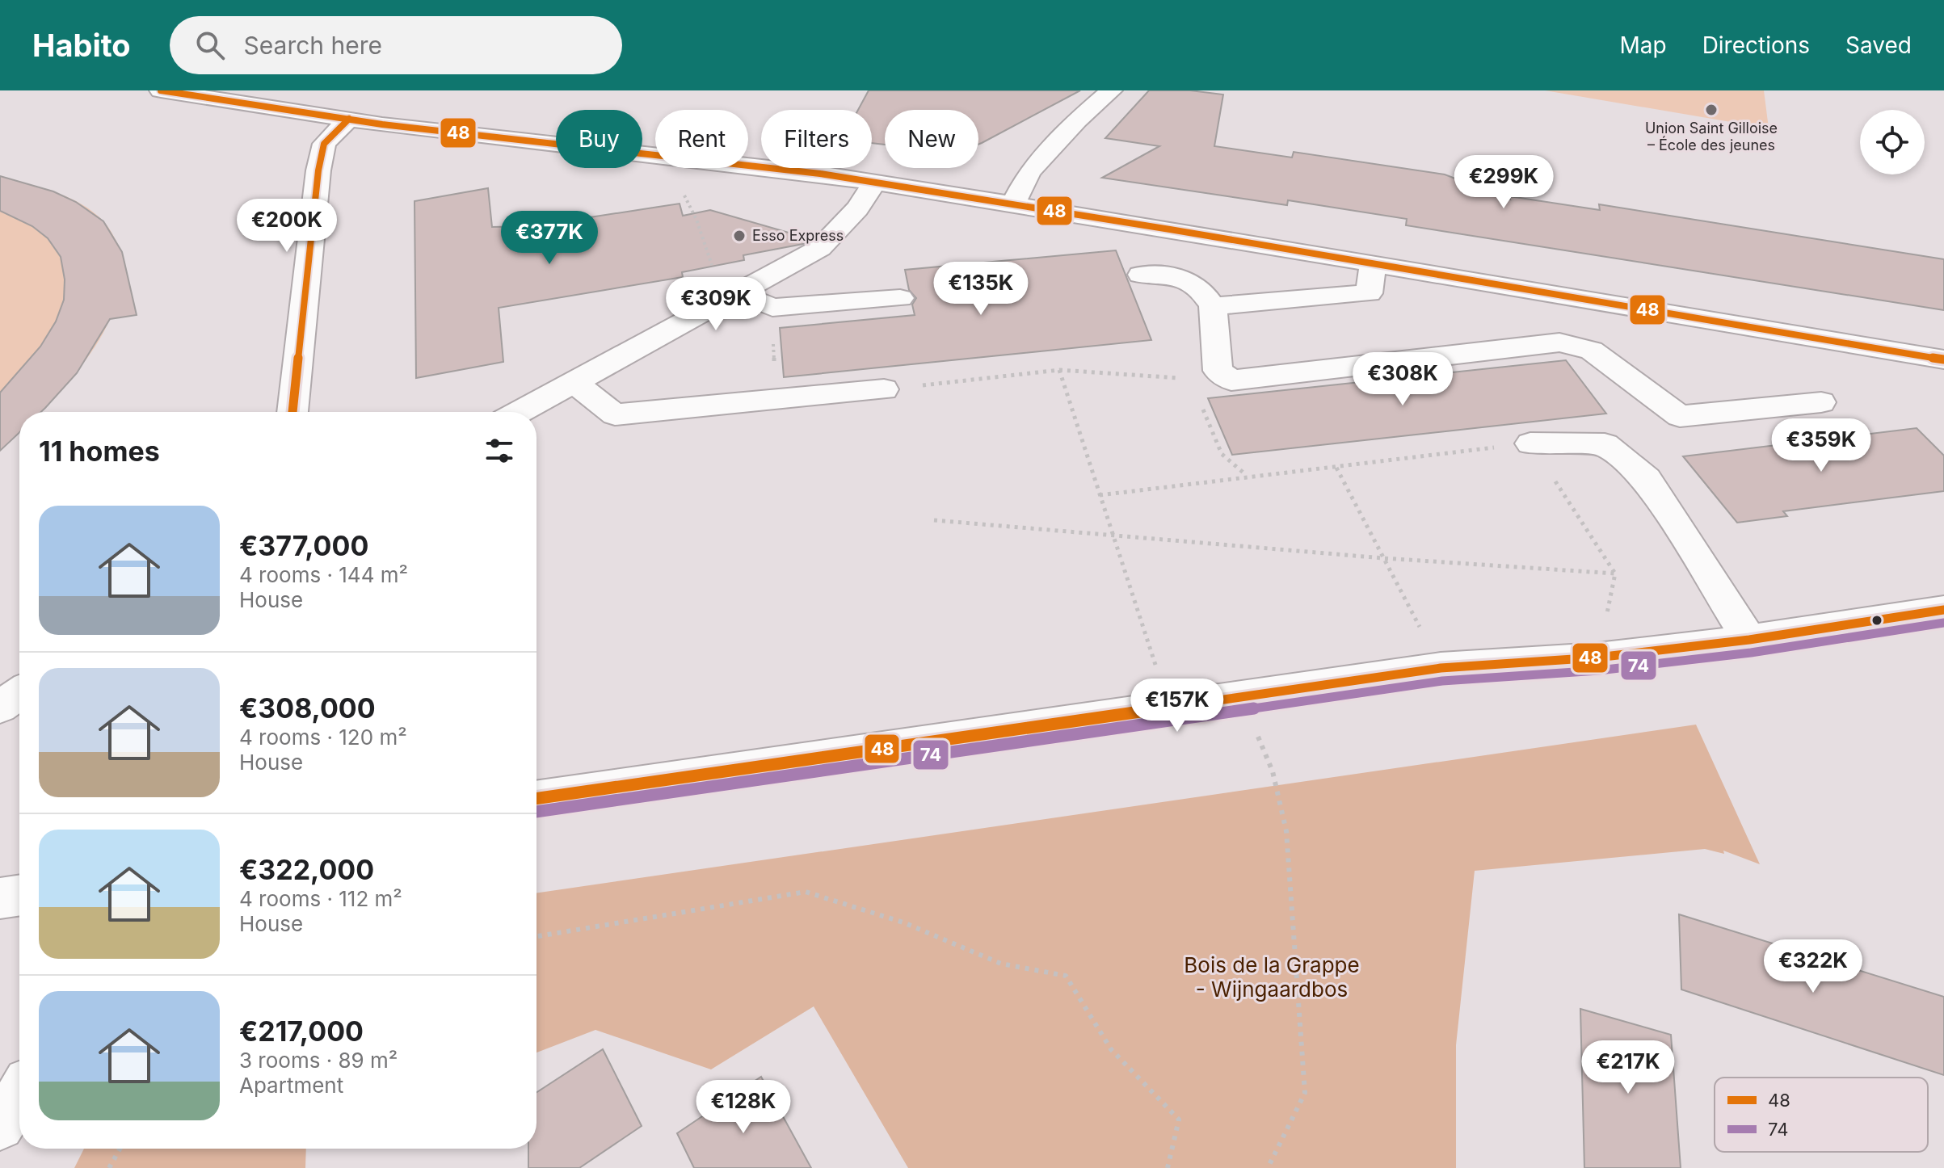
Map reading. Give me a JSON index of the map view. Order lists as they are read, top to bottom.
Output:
{
  "parks": ["Bois de la Grappe - Wijngaardbos"],
  "places": ["Union Saint Gilloise – École des jeunes", "Esso Express"],
  "lines": ["transit line 48", "transit line 74"],
  "legend": ["48", "74"],
  "page": {
    "header": "Habito",
    "search": "Search here",
    "nav": ["Map", "Directions", "Saved"],
    "chip": [
      "Buy",
      "Rent",
      "Filters",
      "New"
    ],
    "price": [
      "€299K",
      "€200K",
      "€377K",
      "€135K",
      "€309K",
      "€308K",
      "€359K",
      "€157K",
      "€322K",
      "€217K",
      "€128K"
    ],
    "heading": "11 homes",
    "list": [
      {
        "name": "€377,000",
        "note": "4 rooms · 144 m² · House"
      },
      {
        "name": "€308,000",
        "note": "4 rooms · 120 m² · House"
      },
      {
        "name": "€322,000",
        "note": "4 rooms · 112 m² · House"
      },
      {
        "name": "€217,000",
        "note": "3 rooms · 89 m² · Apartment"
      }
    ]
  }
}
